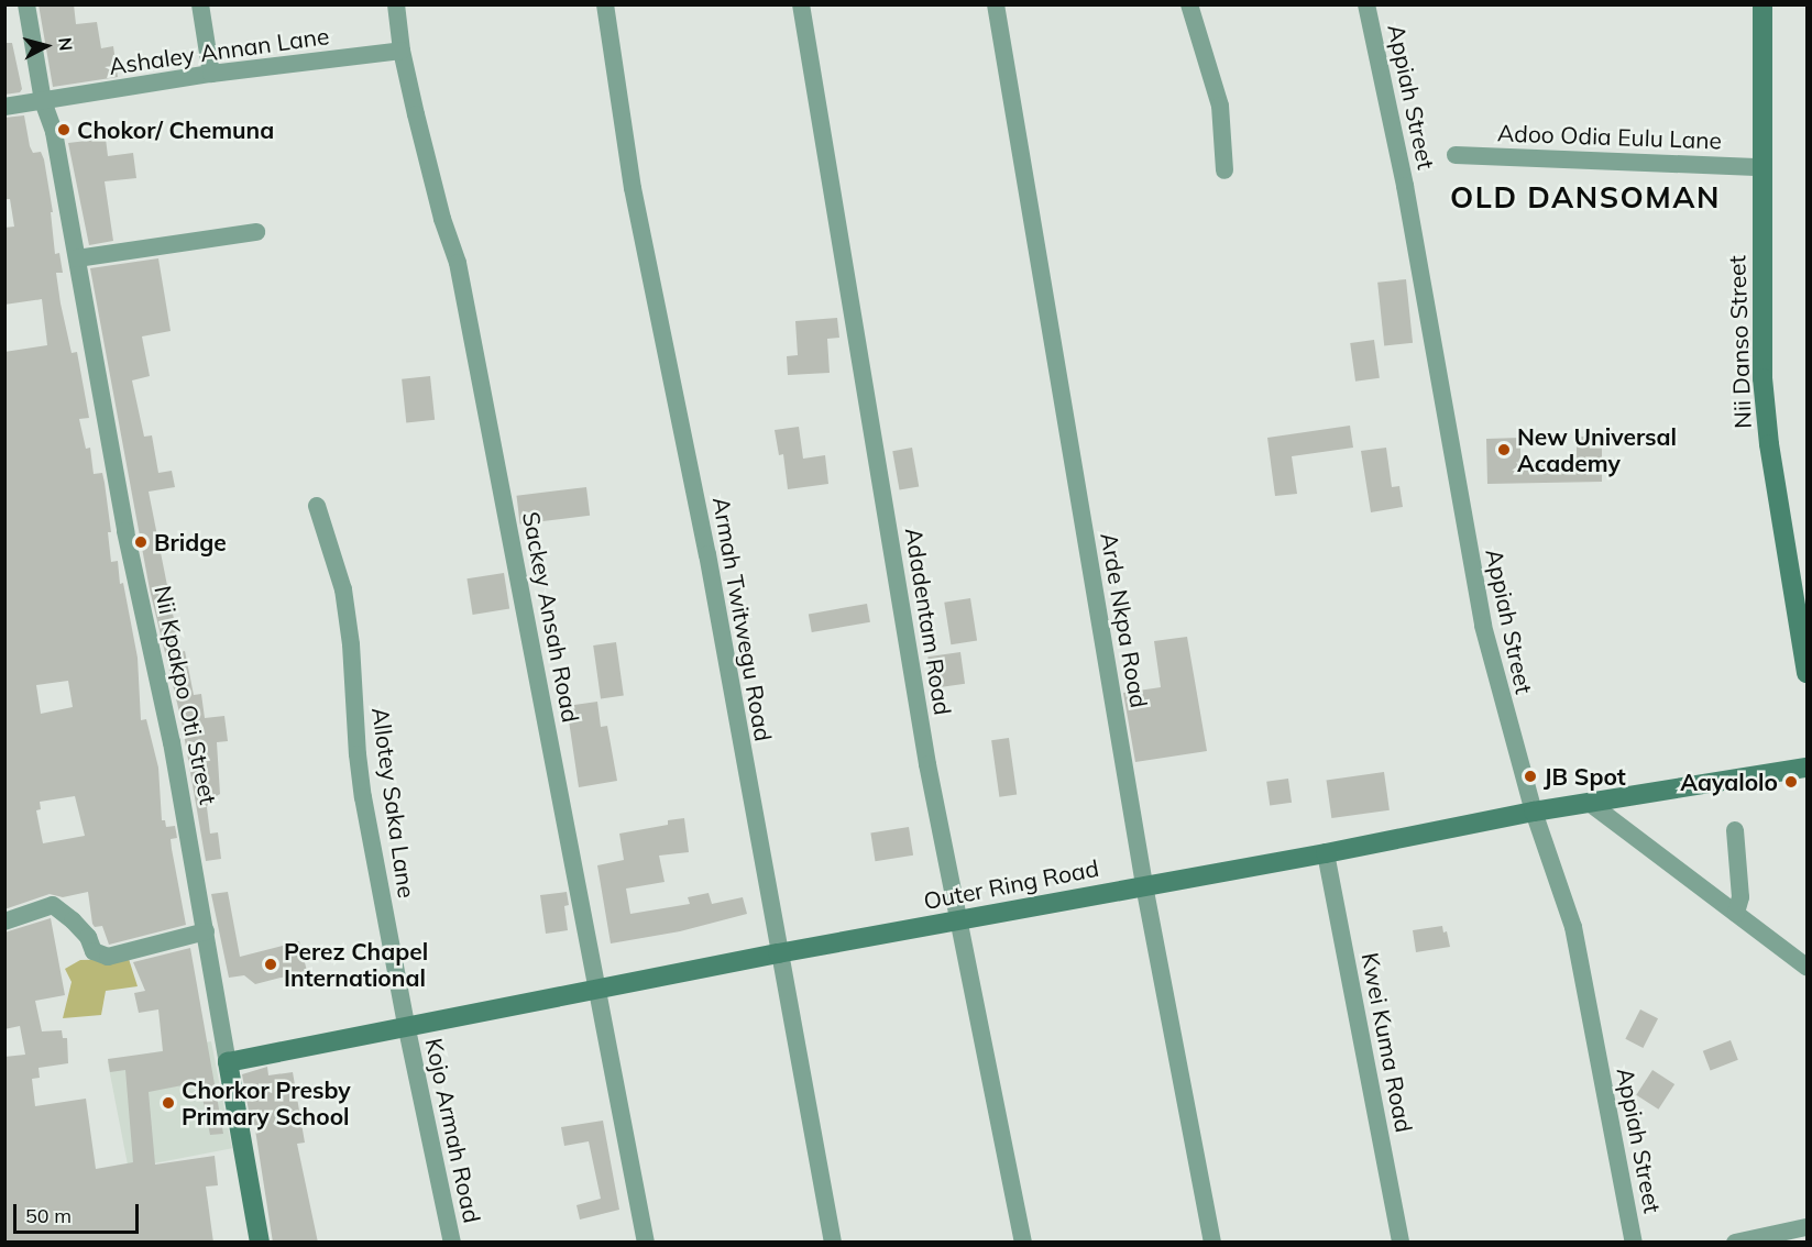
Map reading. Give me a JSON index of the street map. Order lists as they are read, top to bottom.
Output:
{
  "streets": {
    "street": [
      "Ashaley Annan Lane",
      "Appiah Street",
      "Adoo Odia Eulu Lane",
      "Nii Danso Street",
      "Sackey Ansah Road",
      "Armah Twitwegu Road",
      "Arde Nkpa Road",
      "Adadentam Road",
      "Nii Kpakpo Oti Street",
      "Allotey Saka Lane",
      "Outer Ring Road",
      "Kwei Kuma Road",
      "Kojo Armah Road"
    ]
  },
  "crossings": [
    ["Ashaley Annan Lane", "Sackey Ansah Road"],
    ["Ashaley Annan Lane", "Nii Kpakpo Oti Street"],
    ["Appiah Street", "Outer Ring Road"],
    ["Adoo Odia Eulu Lane", "Nii Danso Street"],
    ["Sackey Ansah Road", "Outer Ring Road"],
    ["Armah Twitwegu Road", "Outer Ring Road"],
    ["Arde Nkpa Road", "Outer Ring Road"],
    ["Adadentam Road", "Outer Ring Road"],
    ["Nii Kpakpo Oti Street", "Outer Ring Road"],
    ["Allotey Saka Lane", "Outer Ring Road"],
    ["Allotey Saka Lane", "Kojo Armah Road"],
    ["Outer Ring Road", "Kwei Kuma Road"],
    ["Outer Ring Road", "Kojo Armah Road"]
  ],
  "districts": ["OLD DANSOMAN"],
  "places": [
    "Chokor/ Chemuna",
    "New Universal Academy",
    "Bridge",
    "JB Spot",
    "Aayalolo",
    "Perez Chapel International",
    "Chorkor Presby Primary School"
  ],
  "scale_bar": "50 m",
  "north": "right"
}
